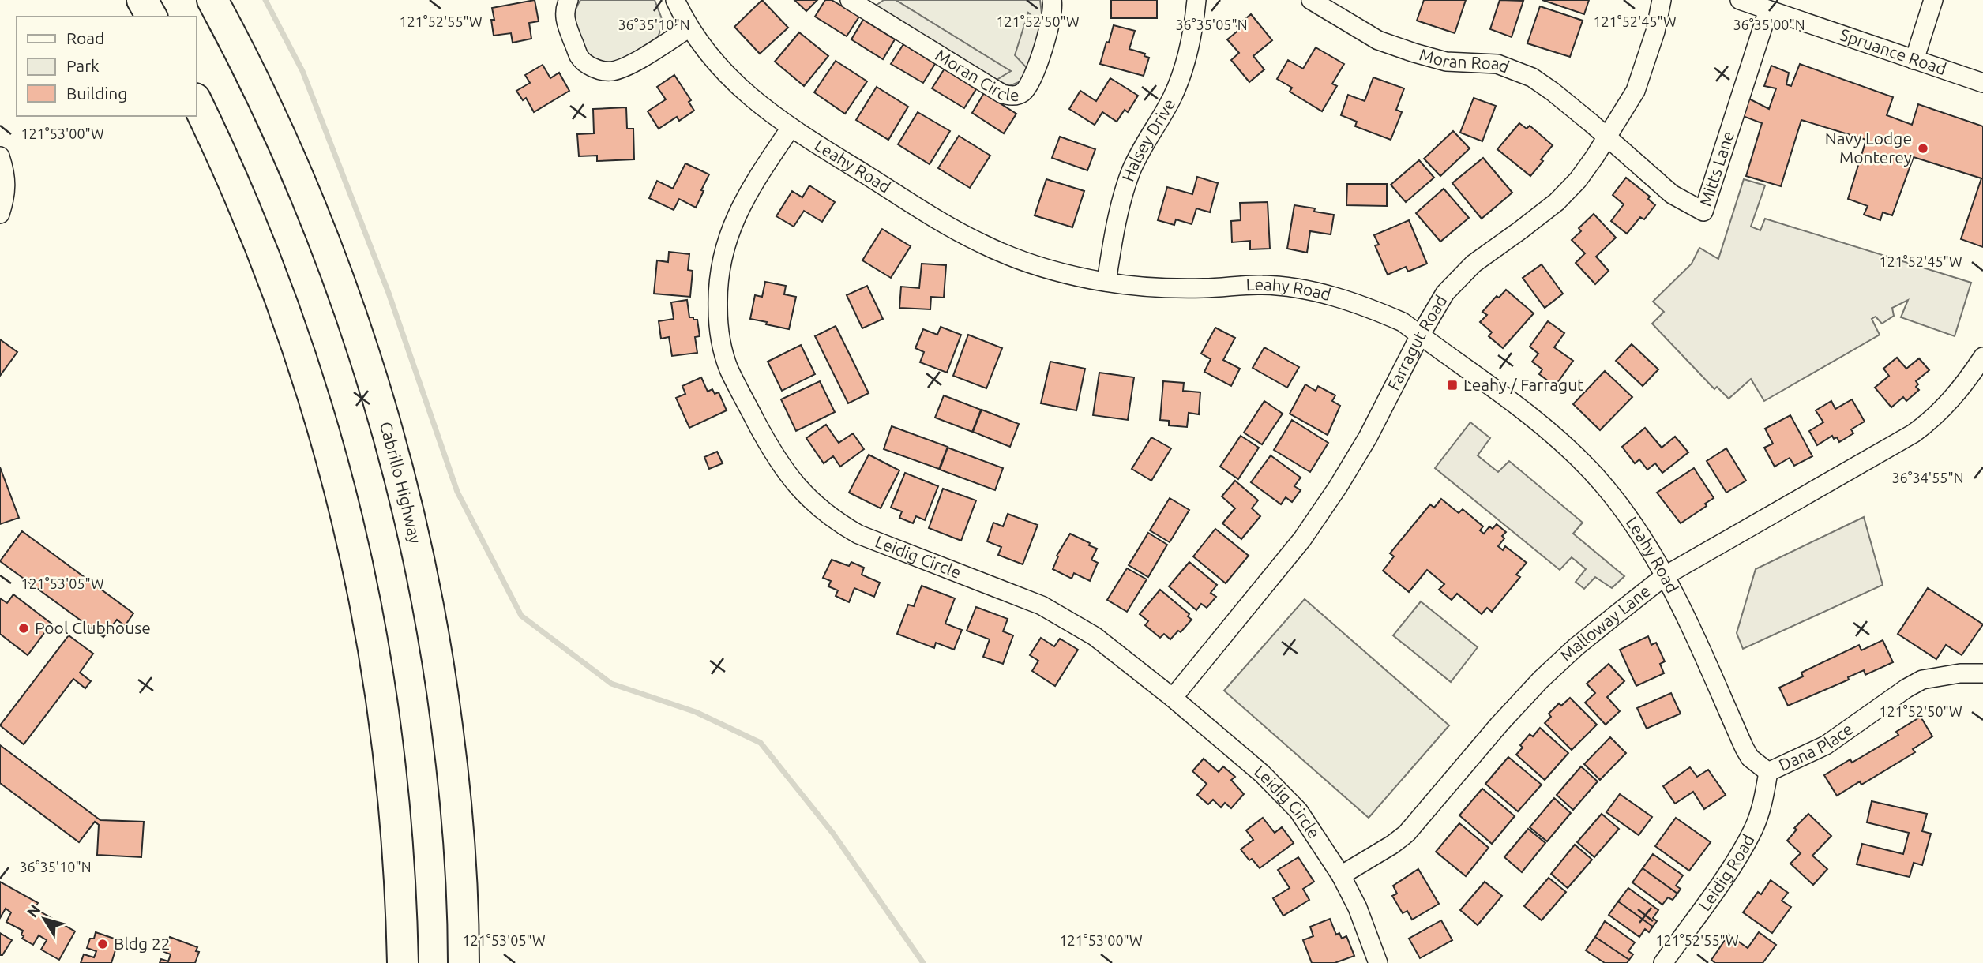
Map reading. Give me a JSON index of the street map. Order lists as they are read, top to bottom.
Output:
{
  "streets": {
    "highway": ["Cabrillo Highway"],
    "street": [
      "Spruance Road",
      "Moran Road",
      "Moran Circle",
      "Halsey Drive",
      "Leahy Road",
      "Mitts Lane",
      "Farragut Road",
      "Leidig Circle",
      "Malloway Lane",
      "Dana Place",
      "Leidig Road"
    ]
  },
  "crossings": [
    ["Spruance Road", "Mitts Lane"],
    ["Moran Road", "Mitts Lane"],
    ["Moran Road", "Farragut Road"],
    ["Halsey Drive", "Leahy Road"],
    ["Leahy Road", "Farragut Road"],
    ["Leahy Road", "Leidig Circle"],
    ["Leahy Road", "Malloway Lane"],
    ["Leahy Road", "Dana Place"],
    ["Leahy Road", "Leidig Road"],
    ["Mitts Lane", "Farragut Road"],
    ["Farragut Road", "Leidig Circle"],
    ["Leidig Circle", "Malloway Lane"],
    ["Dana Place", "Leidig Road"]
  ],
  "places": {
    "other": ["Navy Lodge Monterey", "Pool Clubhouse", "Bldg 22"],
    "transit": ["Leahy / Farragut"]
  },
  "legend": ["Road", "Park", "Building"],
  "north": "top left",
  "coordinates": [
    "121°52'55\"W",
    "121°52'50\"W",
    "121°52'45\"W",
    "36°35'10\"N",
    "36°35'05\"N",
    "36°35'00\"N",
    "121°53'00\"W",
    "36°34'55\"N",
    "121°53'05\"W"
  ]
}
